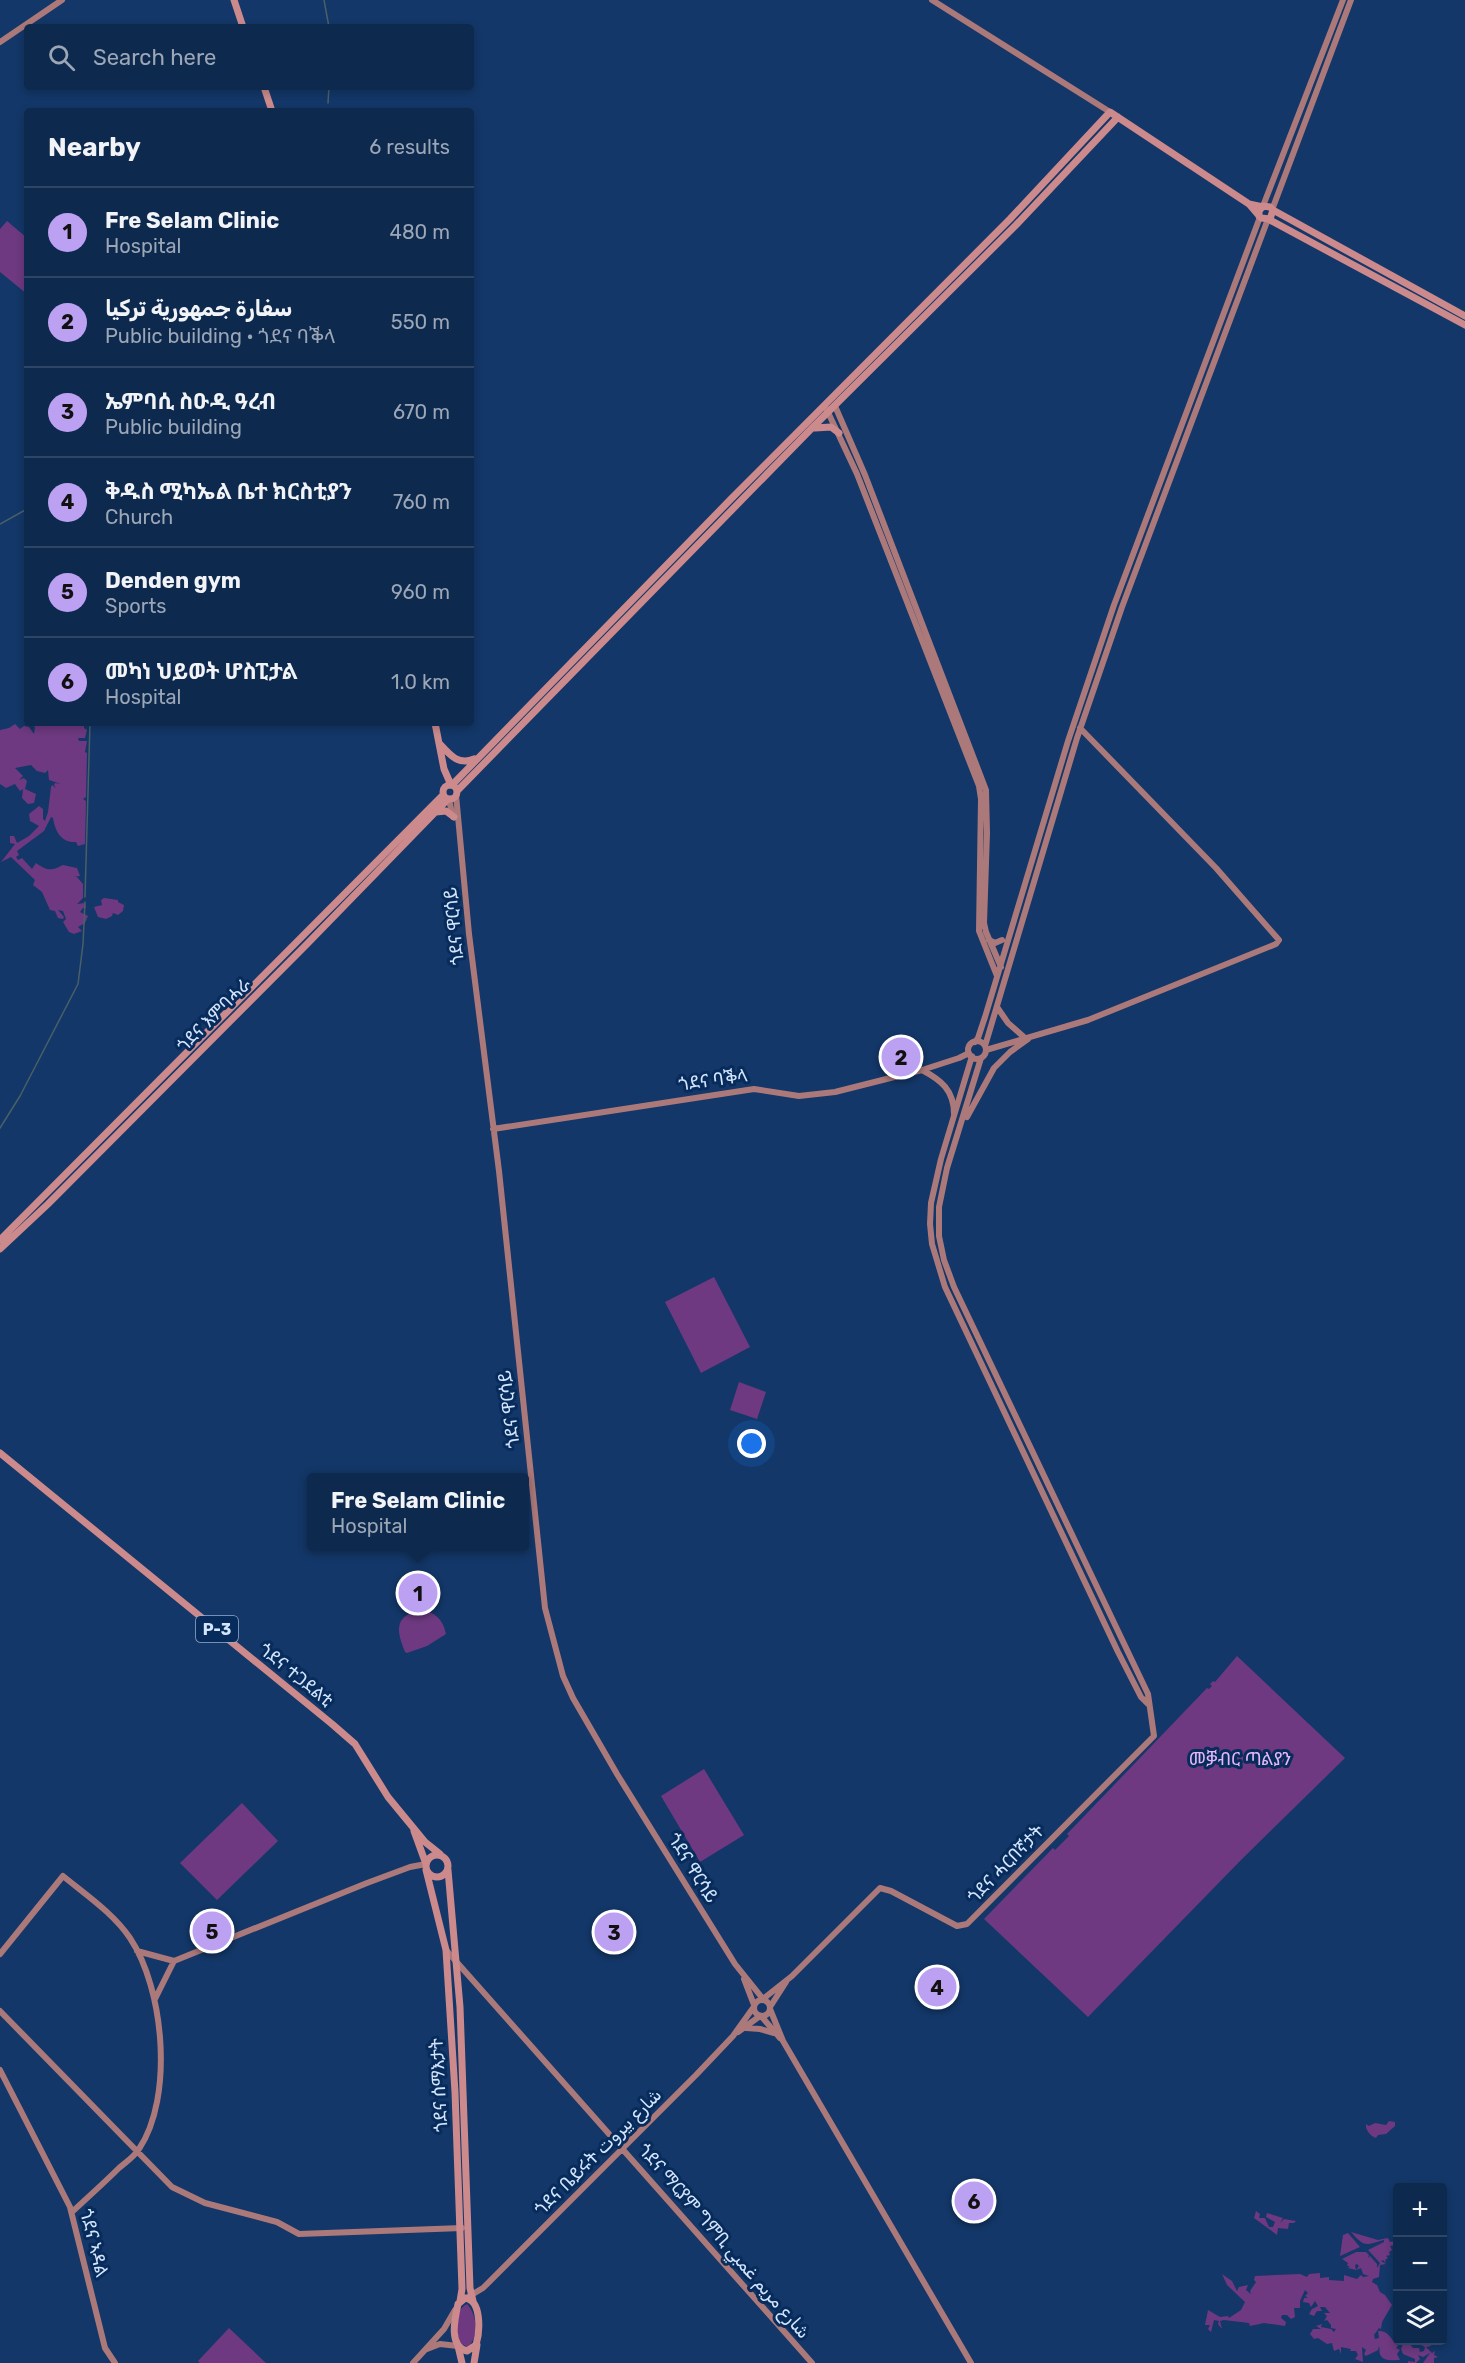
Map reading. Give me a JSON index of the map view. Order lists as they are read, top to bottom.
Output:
{
  "streets": {
    "main road": [
      "ጎደና ዋርሳይ",
      "ጎደና እምባሓራ",
      "ጎደና ባቕላ",
      "P-3",
      "ጎደና ተጋደልቲ",
      "ጎደና ሓርበኛታት",
      "ጎደና ሰማእታት",
      "ጎደና ቤይሩት شارع بيروت",
      "ጎደና ማርያም ግምቢ شارع مريم غمبي",
      "ጎደና ኣዳል"
    ]
  },
  "crossings": [
    ["ጎደና ዋርሳይ", "ጎደና እምባሓራ"],
    ["ጎደና ዋርሳይ", "ጎደና ባቕላ"],
    ["ጎደና ተጋደልቲ", "ጎደና ሰማእታት"],
    ["ጎደና ሰማእታት", "ጎደና ማርያም ግምቢ شارع مريم غمبي"],
    ["ጎደና ቤይሩት شارع بيروت", "ጎደና ማርያም ግምቢ شارع مريم غمبي"]
  ],
  "parks": ["መቓብር ጣልያን"],
  "page": {
    "search": "Search here",
    "heading": ["Nearby", "6 results"],
    "list": [
      {
        "mark": "1",
        "name": "Fre Selam Clinic",
        "note": "Hospital",
        "value": "480 m"
      },
      {
        "mark": "2",
        "name": "سفارة جمهورية تركيا",
        "note": "Public building · ጎደና ባቕላ",
        "value": "550 m"
      },
      {
        "mark": "3",
        "name": "ኤምባሲ ስዑዲ ዓረብ",
        "note": "Public building",
        "value": "670 m"
      },
      {
        "mark": "4",
        "name": "ቅዱስ ሚካኤል ቤተ ክርስቲያን",
        "note": "Church",
        "value": "760 m"
      },
      {
        "mark": "5",
        "name": "Denden gym",
        "note": "Sports",
        "value": "960 m"
      },
      {
        "mark": "6",
        "name": "መካነ ህይወት ሆስፒታል",
        "note": "Hospital",
        "value": "1.0 km"
      }
    ],
    "pins": [
      "2",
      "1",
      "5",
      "3",
      "4",
      "6"
    ],
    "popup": ["Fre Selam Clinic", "Hospital"],
    "map_buttons": ["+", "−"]
  }
}
